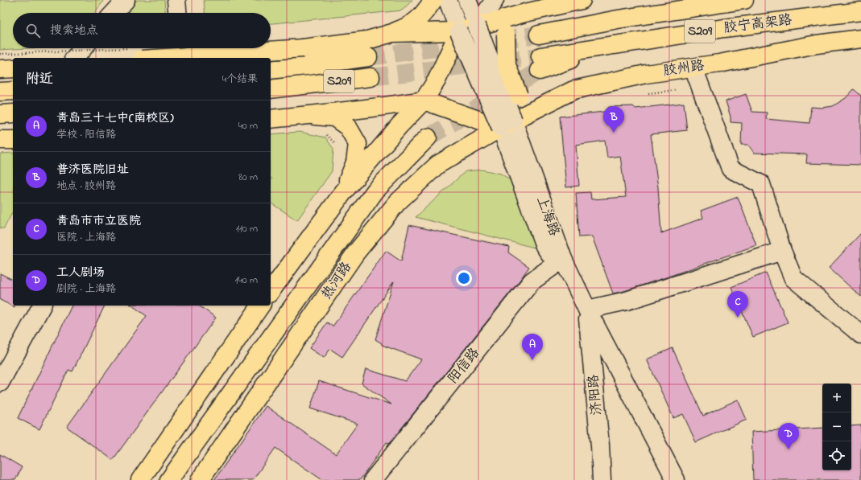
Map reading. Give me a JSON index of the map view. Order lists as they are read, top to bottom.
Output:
{
  "streets": {
    "main road": [
      "胶宁高架路",
      "S209",
      "胶州路",
      "热河路"
    ],
    "street": ["上海路", "阳信路", "济阳路"]
  },
  "crossings": [
    ["胶州路", "上海路"],
    ["胶州路", "热河路"],
    ["上海路", "热河路"],
    ["上海路", "阳信路"],
    ["上海路", "济阳路"]
  ],
  "page": {
    "search": "搜索地点",
    "heading": ["附近", "4个结果"],
    "list": [
      {
        "mark": "A",
        "name": "青岛三十七中(南校区)",
        "note": "学校 · 阳信路",
        "value": "40 m"
      },
      {
        "mark": "B",
        "name": "普济医院旧址",
        "note": "地点 · 胶州路",
        "value": "80 m"
      },
      {
        "mark": "C",
        "name": "青岛市市立医院",
        "note": "医院 · 上海路",
        "value": "110 m"
      },
      {
        "mark": "D",
        "name": "工人剧场",
        "note": "剧院 · 上海路",
        "value": "140 m"
      }
    ],
    "pins": [
      "B",
      "C",
      "A",
      "D"
    ],
    "map_buttons": ["+", "−"]
  }
}
